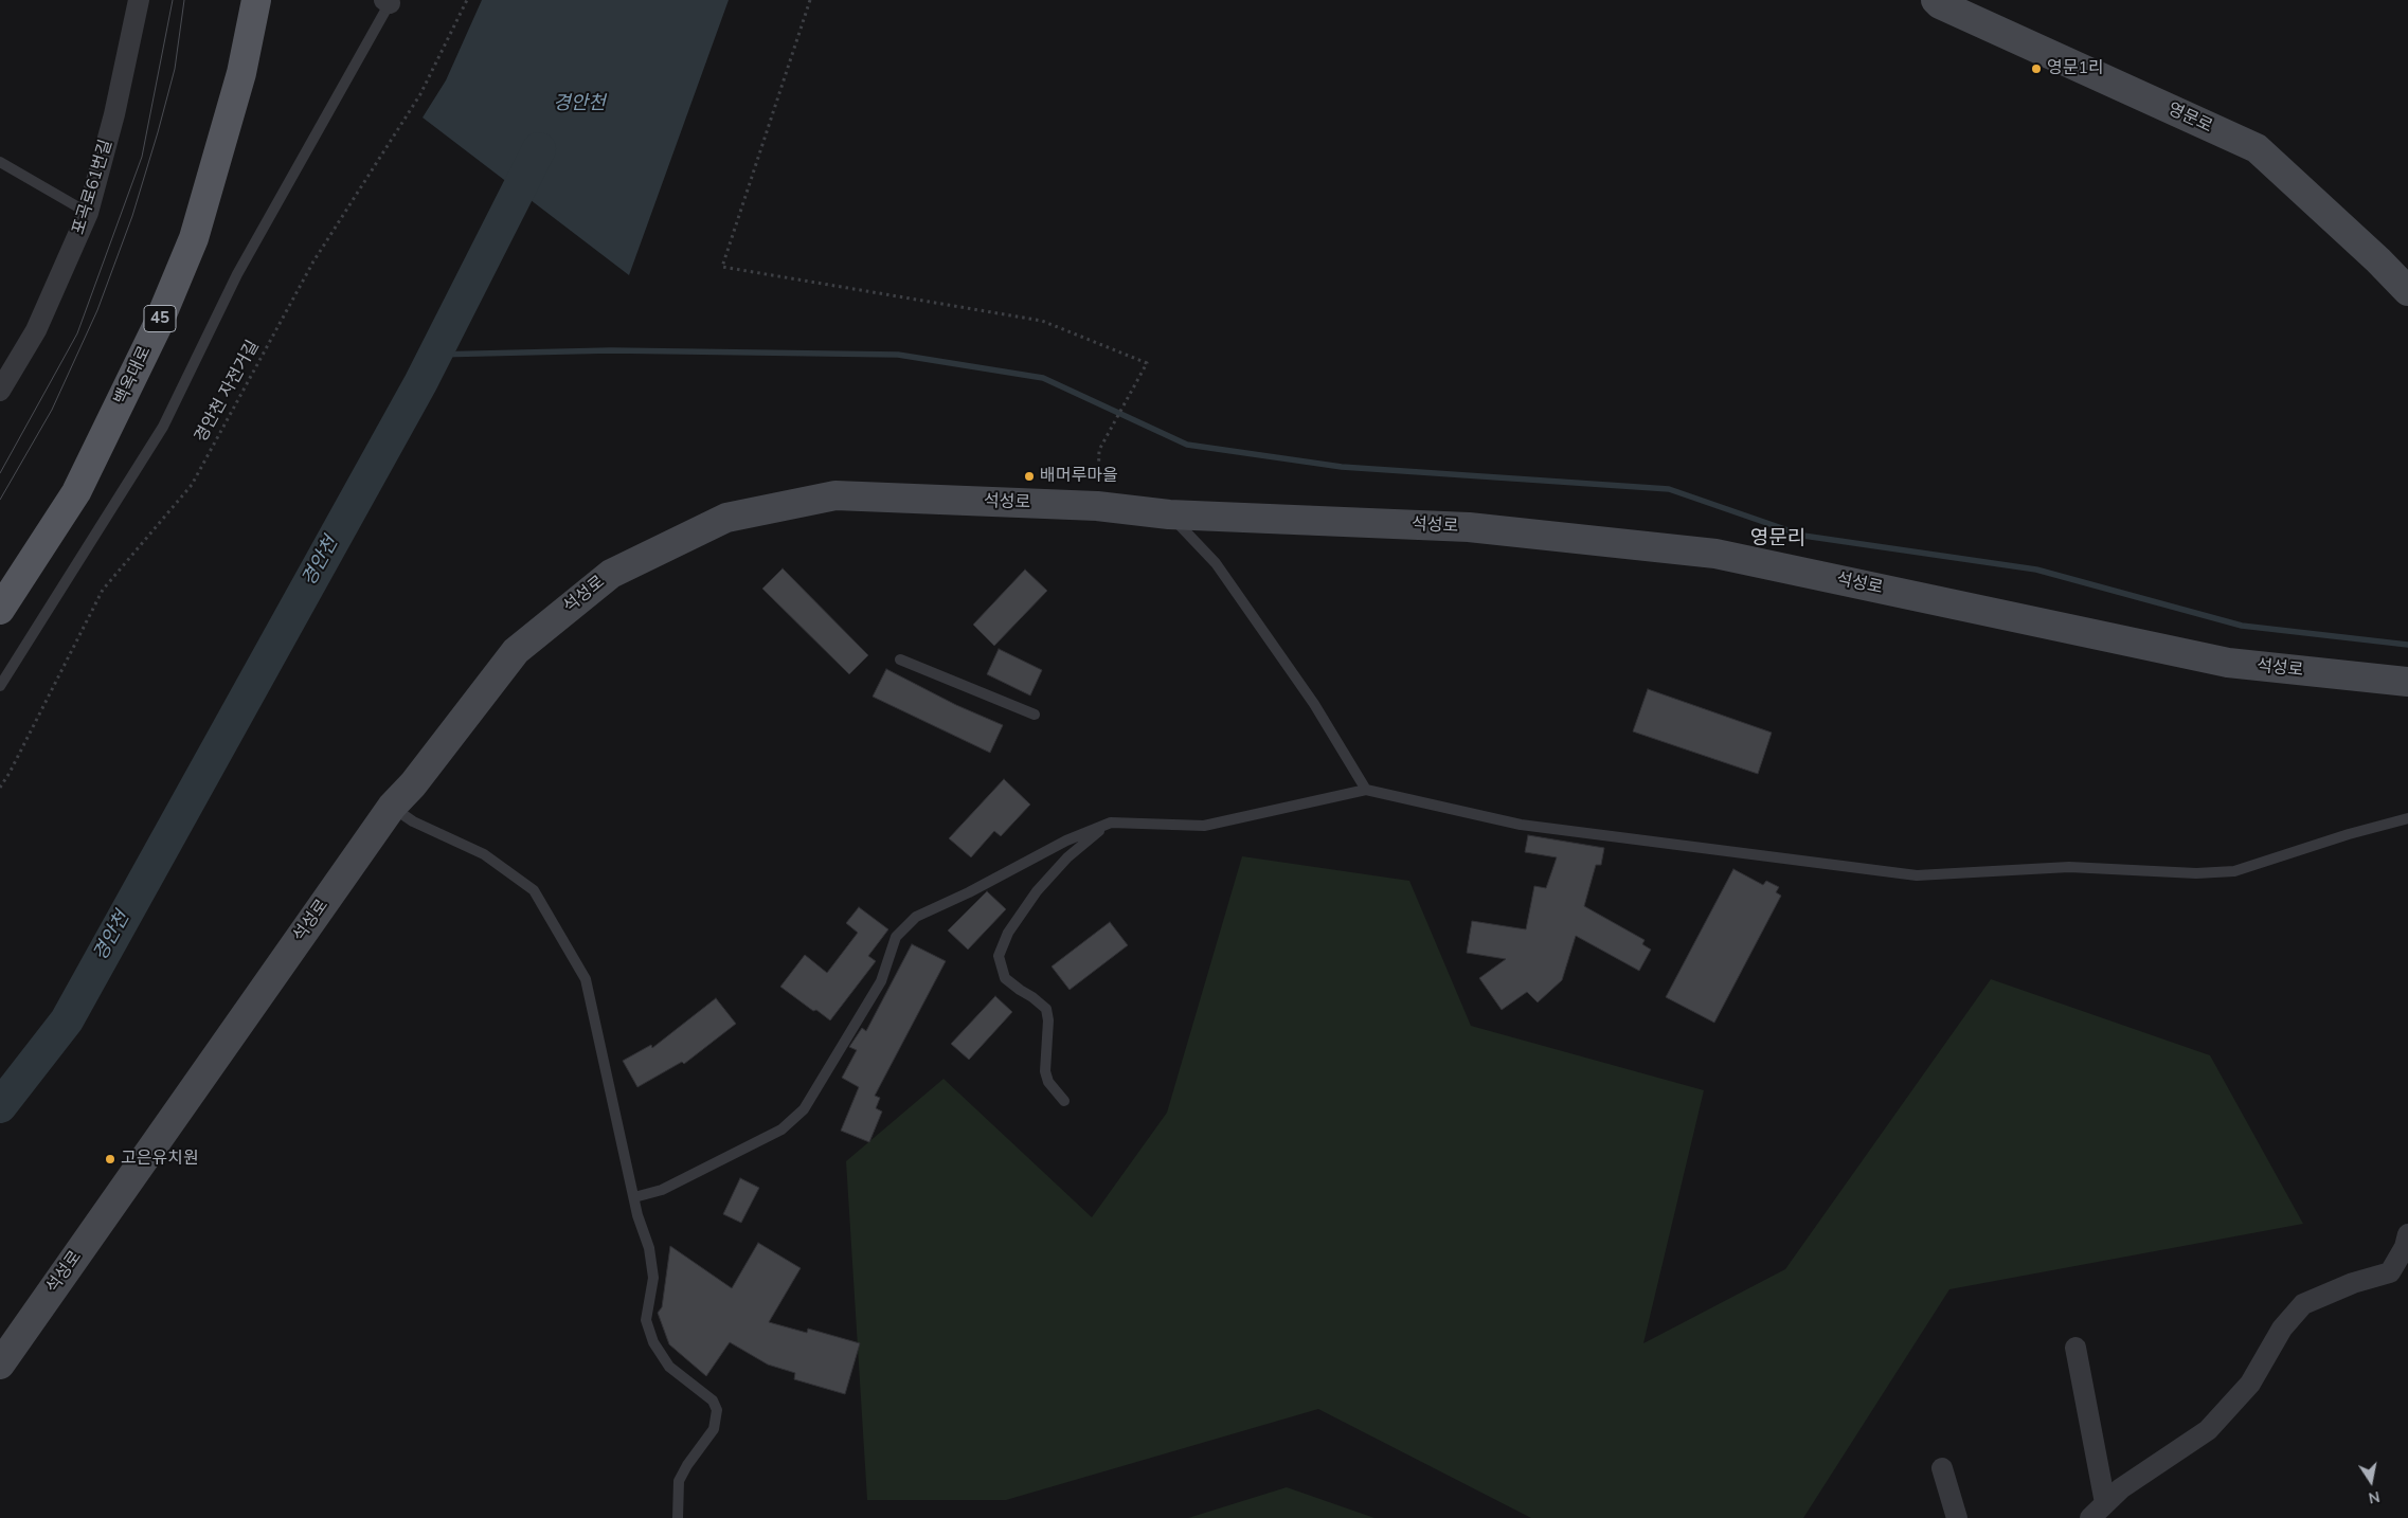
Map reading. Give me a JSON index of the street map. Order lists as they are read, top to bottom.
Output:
{
  "streets": {
    "main road": ["45", "백옥대로"],
    "street": ["영문로", "포곡로61번길", "석성로"],
    "path": ["경안천 자전거길"]
  },
  "districts": ["영문리"],
  "water": ["경안천"],
  "places": ["영문1리", "배머루마을", "고은유치원"],
  "north": "bottom"
}
